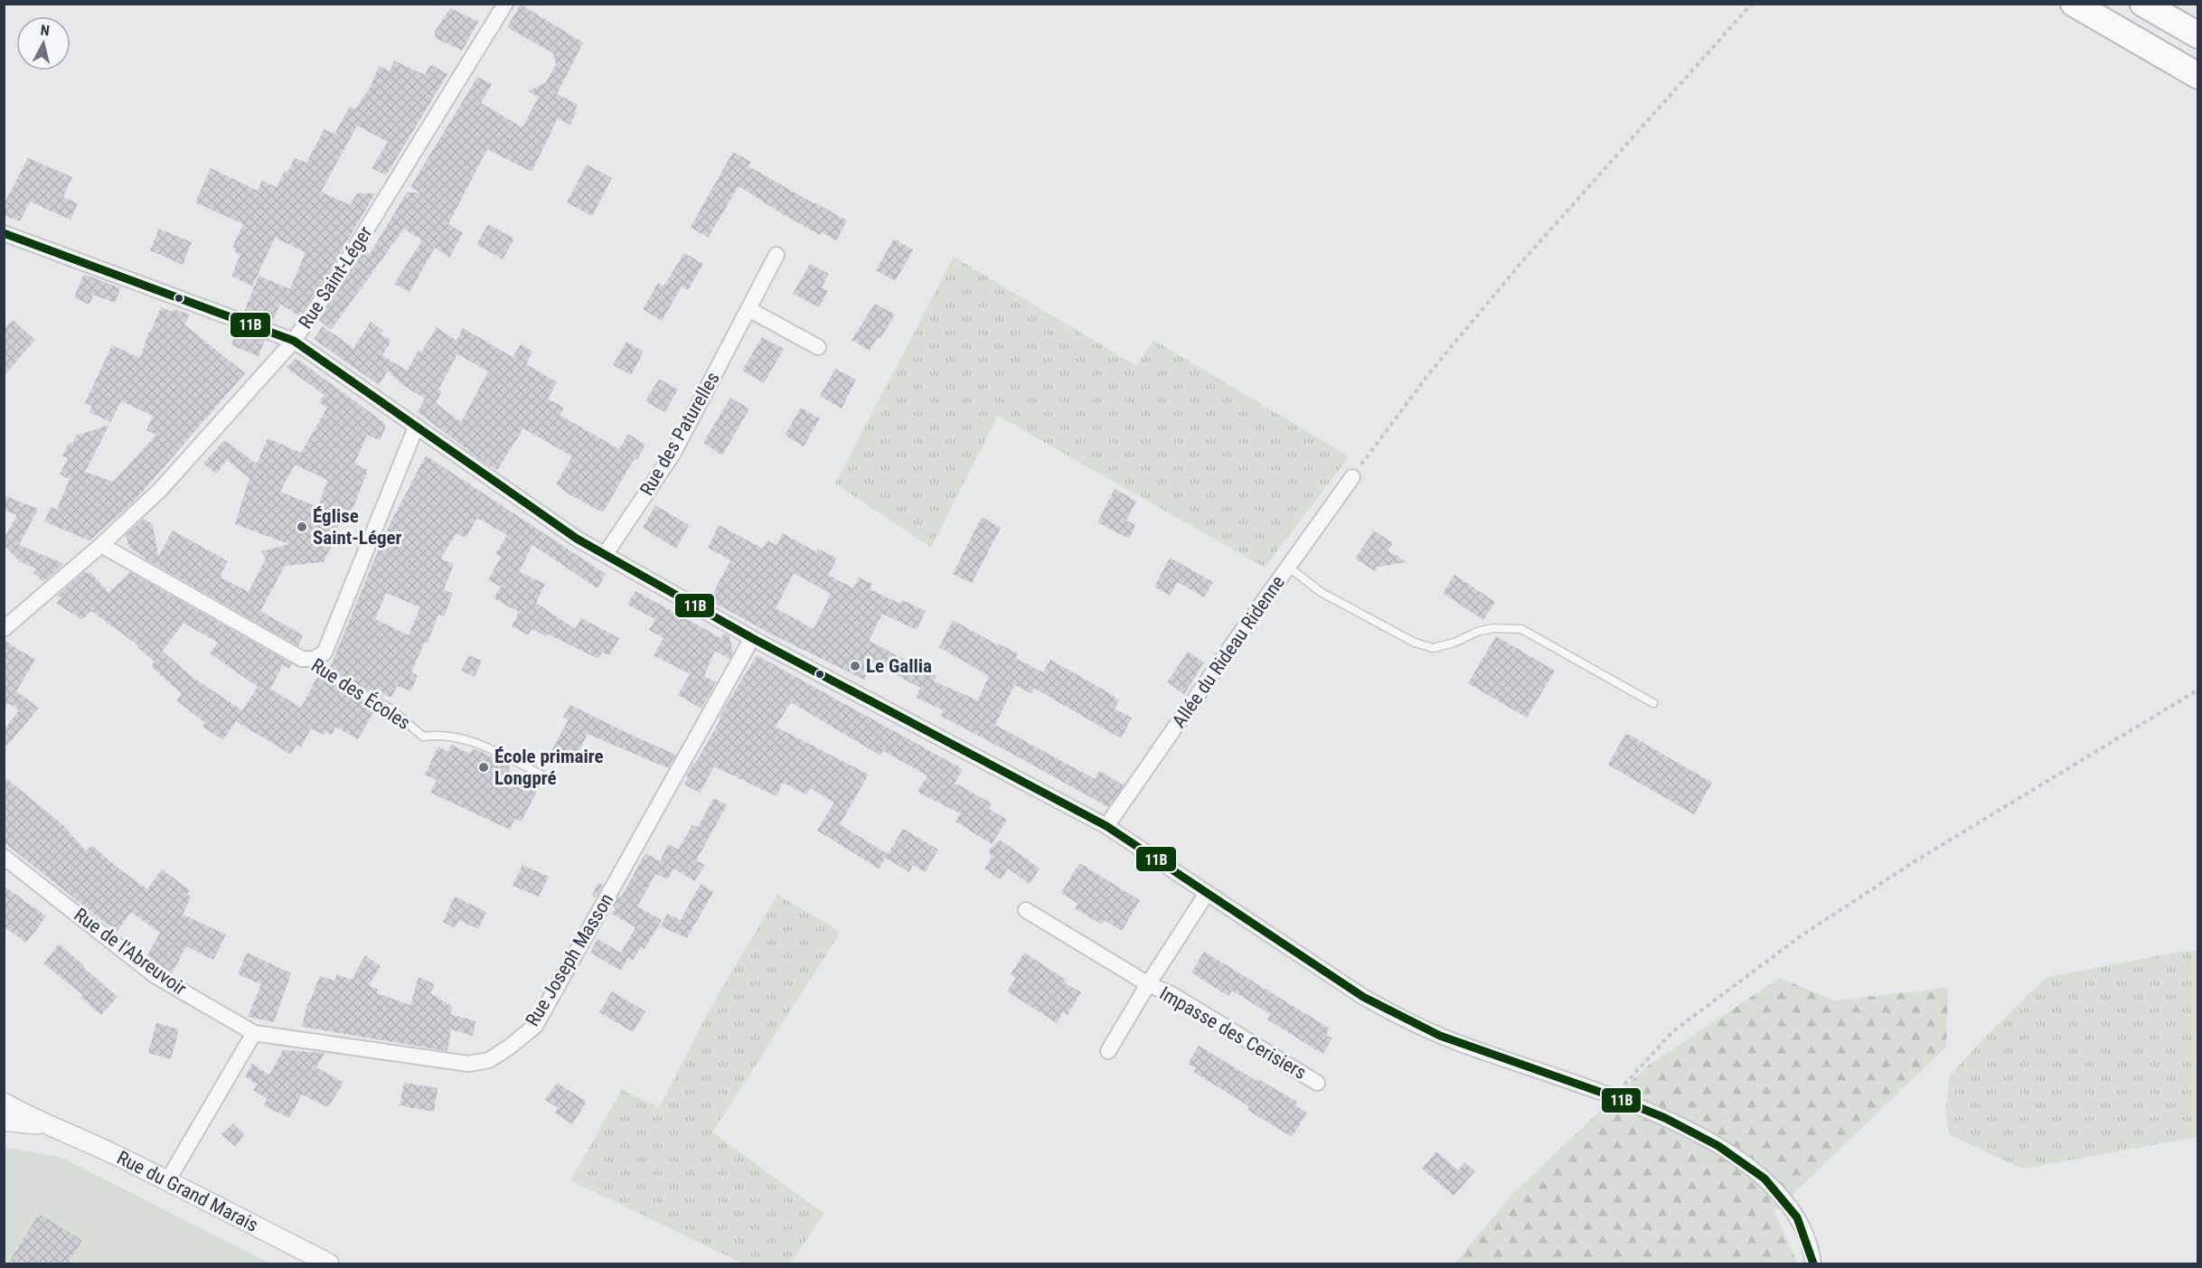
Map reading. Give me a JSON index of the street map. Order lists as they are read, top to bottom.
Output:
{
  "streets": {
    "street": [
      "Rue Saint-Léger",
      "Rue des Paturelles",
      "Allée du Rideau Ridenne",
      "Rue des Écoles",
      "Rue de l'Abreuvoir",
      "Rue Joseph Masson",
      "Impasse des Cerisiers",
      "Rue du Grand Marais"
    ]
  },
  "crossings": [
    ["Rue Saint-Léger", "Rue des Écoles"],
    ["Rue de l'Abreuvoir", "Rue Joseph Masson"]
  ],
  "places": ["Église Saint-Léger", "Le Gallia", "École primaire Longpré"],
  "lines": ["transit line 11B"],
  "north": "top"
}
